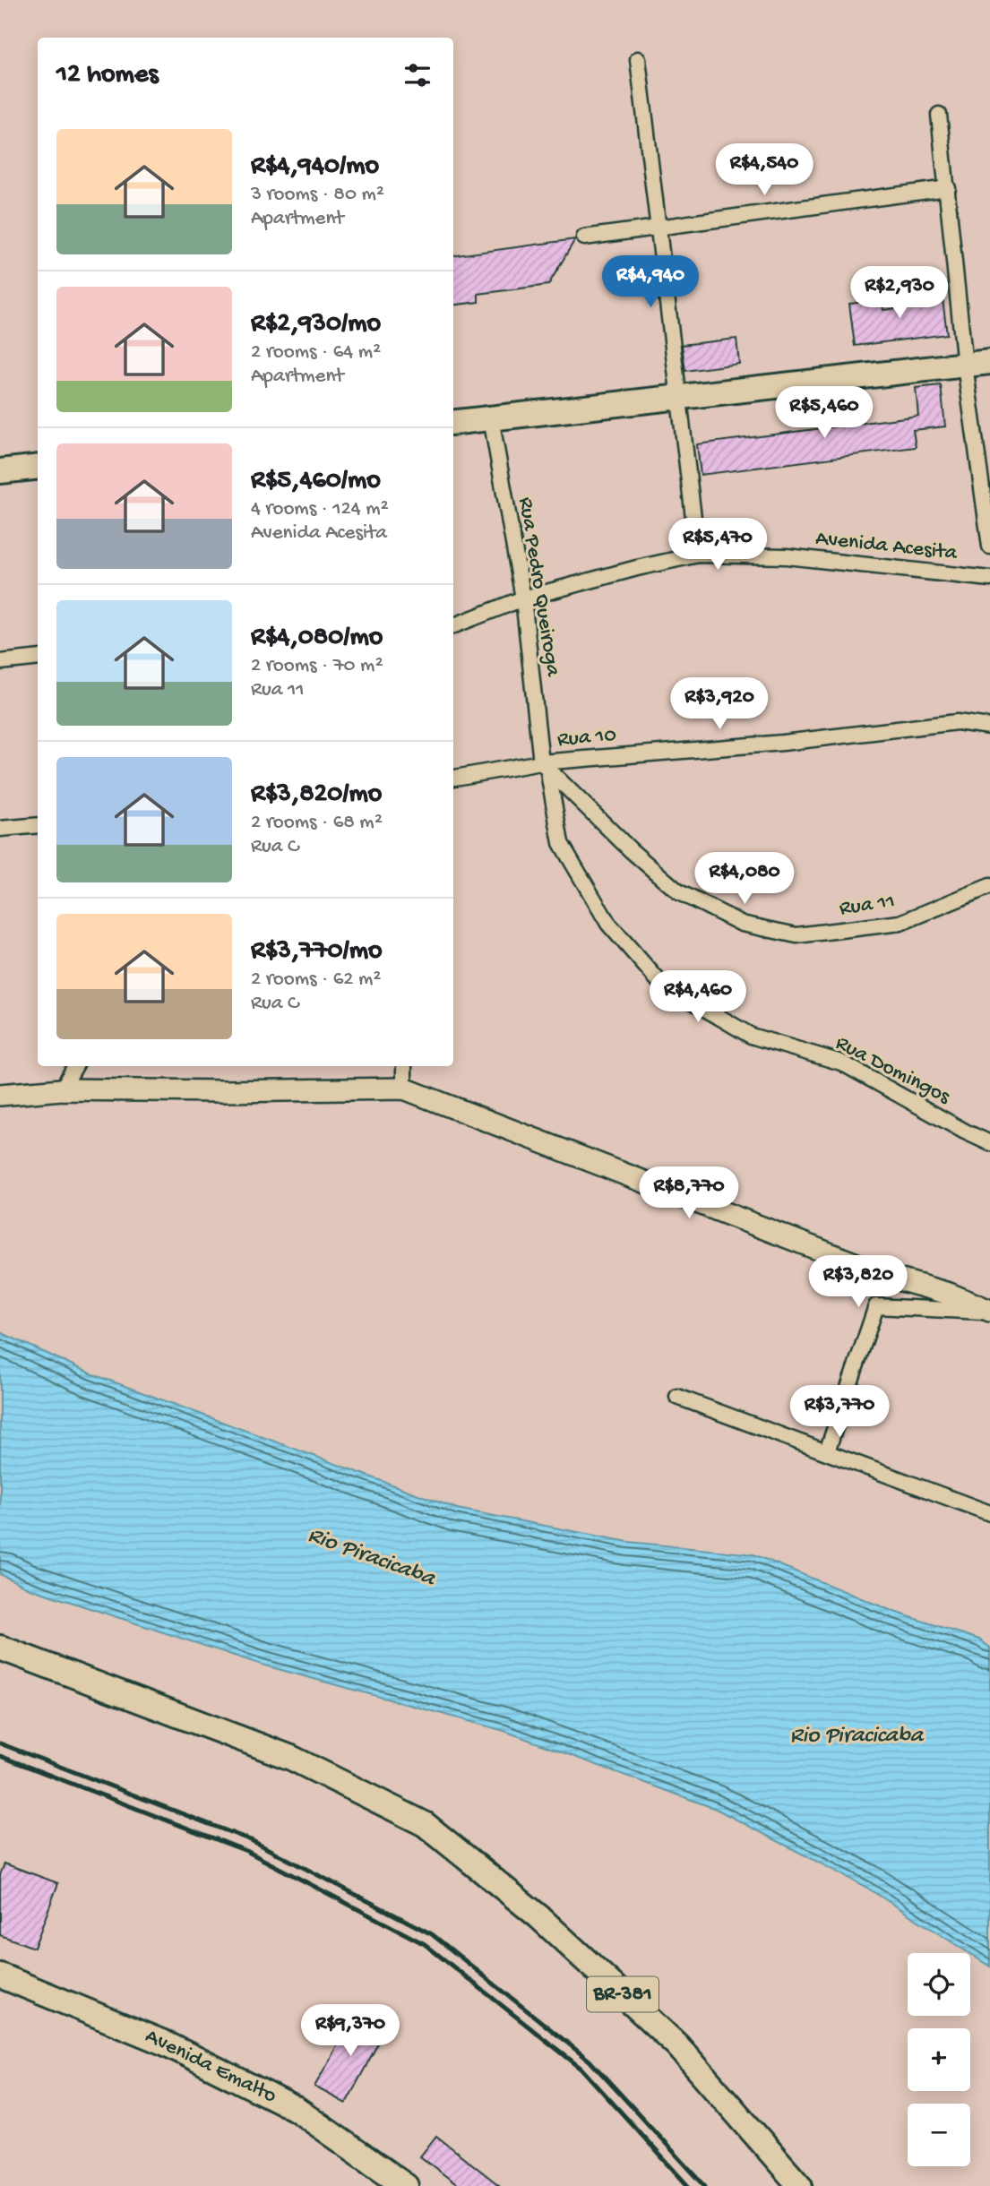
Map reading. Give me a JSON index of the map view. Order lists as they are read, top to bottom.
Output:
{
  "streets": {
    "main road": ["BR-381", "Avenida Emalto"],
    "street": [
      "Avenida Acesita",
      "Rua Pedro Queiroga",
      "Rua 10",
      "Rua 11",
      "Rua Domingos"
    ]
  },
  "crossings": [
    ["Avenida Acesita", "Rua Pedro Queiroga"],
    ["Rua Pedro Queiroga", "Rua 10"],
    ["Rua Pedro Queiroga", "Rua 11"],
    ["Rua Pedro Queiroga", "Rua Domingos"],
    ["Rua 10", "Rua 11"],
    ["Rua 10", "Rua Domingos"],
    ["Rua 11", "Rua Domingos"]
  ],
  "water": ["Rio Piracicaba"],
  "page": {
    "heading": "12 homes",
    "list": [
      {
        "name": "R$4,940/mo",
        "note": "3 rooms · 80 m² · Apartment"
      },
      {
        "name": "R$2,930/mo",
        "note": "2 rooms · 64 m² · Apartment"
      },
      {
        "name": "R$5,460/mo",
        "note": "4 rooms · 124 m² · Avenida Acesita"
      },
      {
        "name": "R$4,080/mo",
        "note": "2 rooms · 70 m² · Rua 11"
      },
      {
        "name": "R$3,820/mo",
        "note": "2 rooms · 68 m² · Rua C"
      },
      {
        "name": "R$3,770/mo",
        "note": "2 rooms · 62 m² · Rua C"
      }
    ],
    "price": [
      "R$4,540",
      "R$4,940",
      "R$2,930",
      "R$5,460",
      "R$5,470",
      "R$3,920",
      "R$4,080",
      "R$4,460",
      "R$8,770",
      "R$3,820",
      "R$3,770",
      "R$9,370"
    ],
    "map_buttons": ["+", "−"]
  }
}
